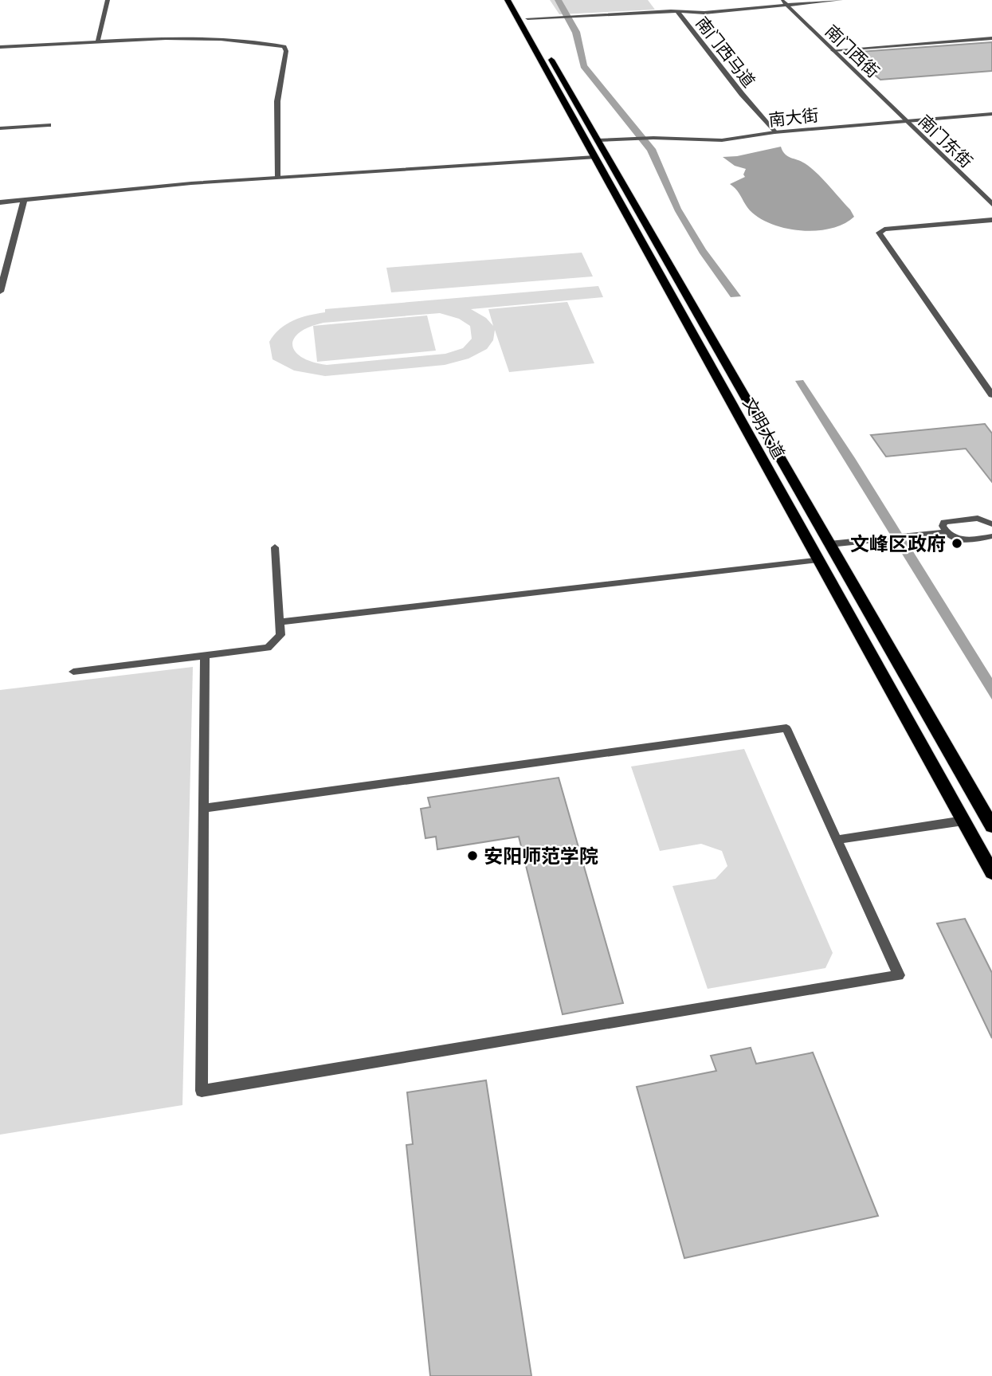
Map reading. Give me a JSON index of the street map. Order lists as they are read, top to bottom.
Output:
{
  "streets": {
    "main road": ["文明大道"],
    "street": [
      "南门西街",
      "南门西马道",
      "南大街",
      "南门东街"
    ]
  },
  "crossings": [
    ["南门西街", "南大街"],
    ["南门西街", "南门东街"],
    ["南门西马道", "南大街"],
    ["南大街", "南门东街"],
    ["南大街", "文明大道"]
  ],
  "places": ["文峰区政府", "安阳师范学院"]
}
